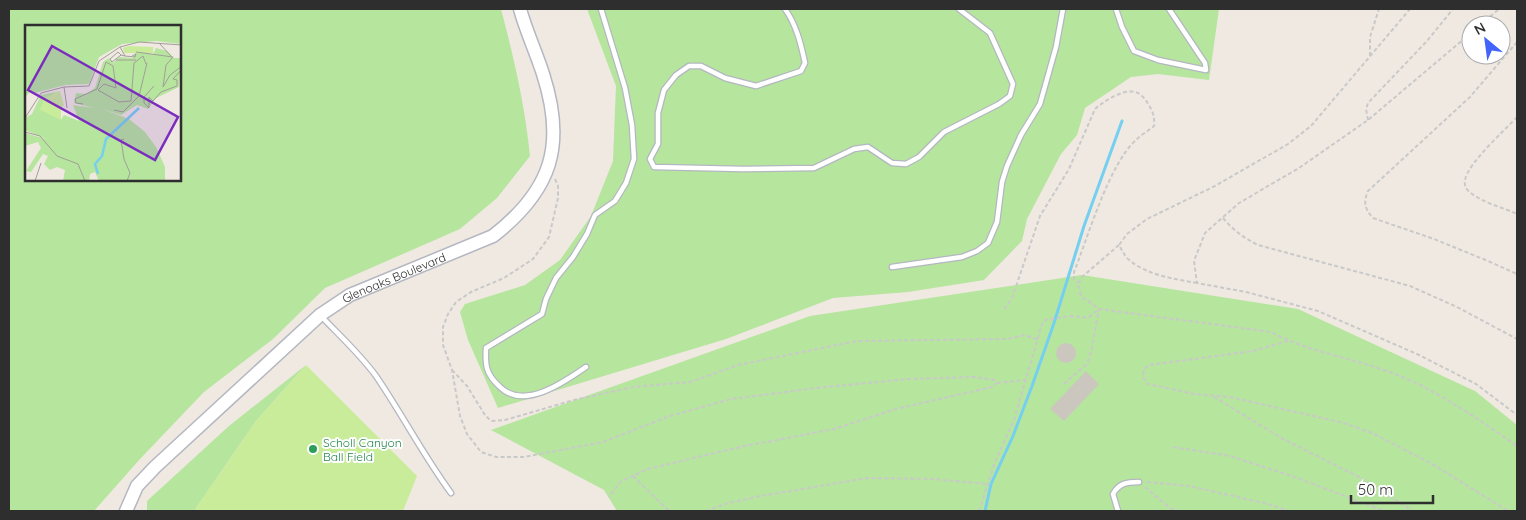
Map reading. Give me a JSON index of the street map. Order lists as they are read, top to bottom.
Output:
{
  "streets": {
    "street": ["Glenoaks Boulevard"]
  },
  "places": ["Scholl Canyon Ball Field"],
  "scale_bar": "50 m",
  "north": "top left"
}
